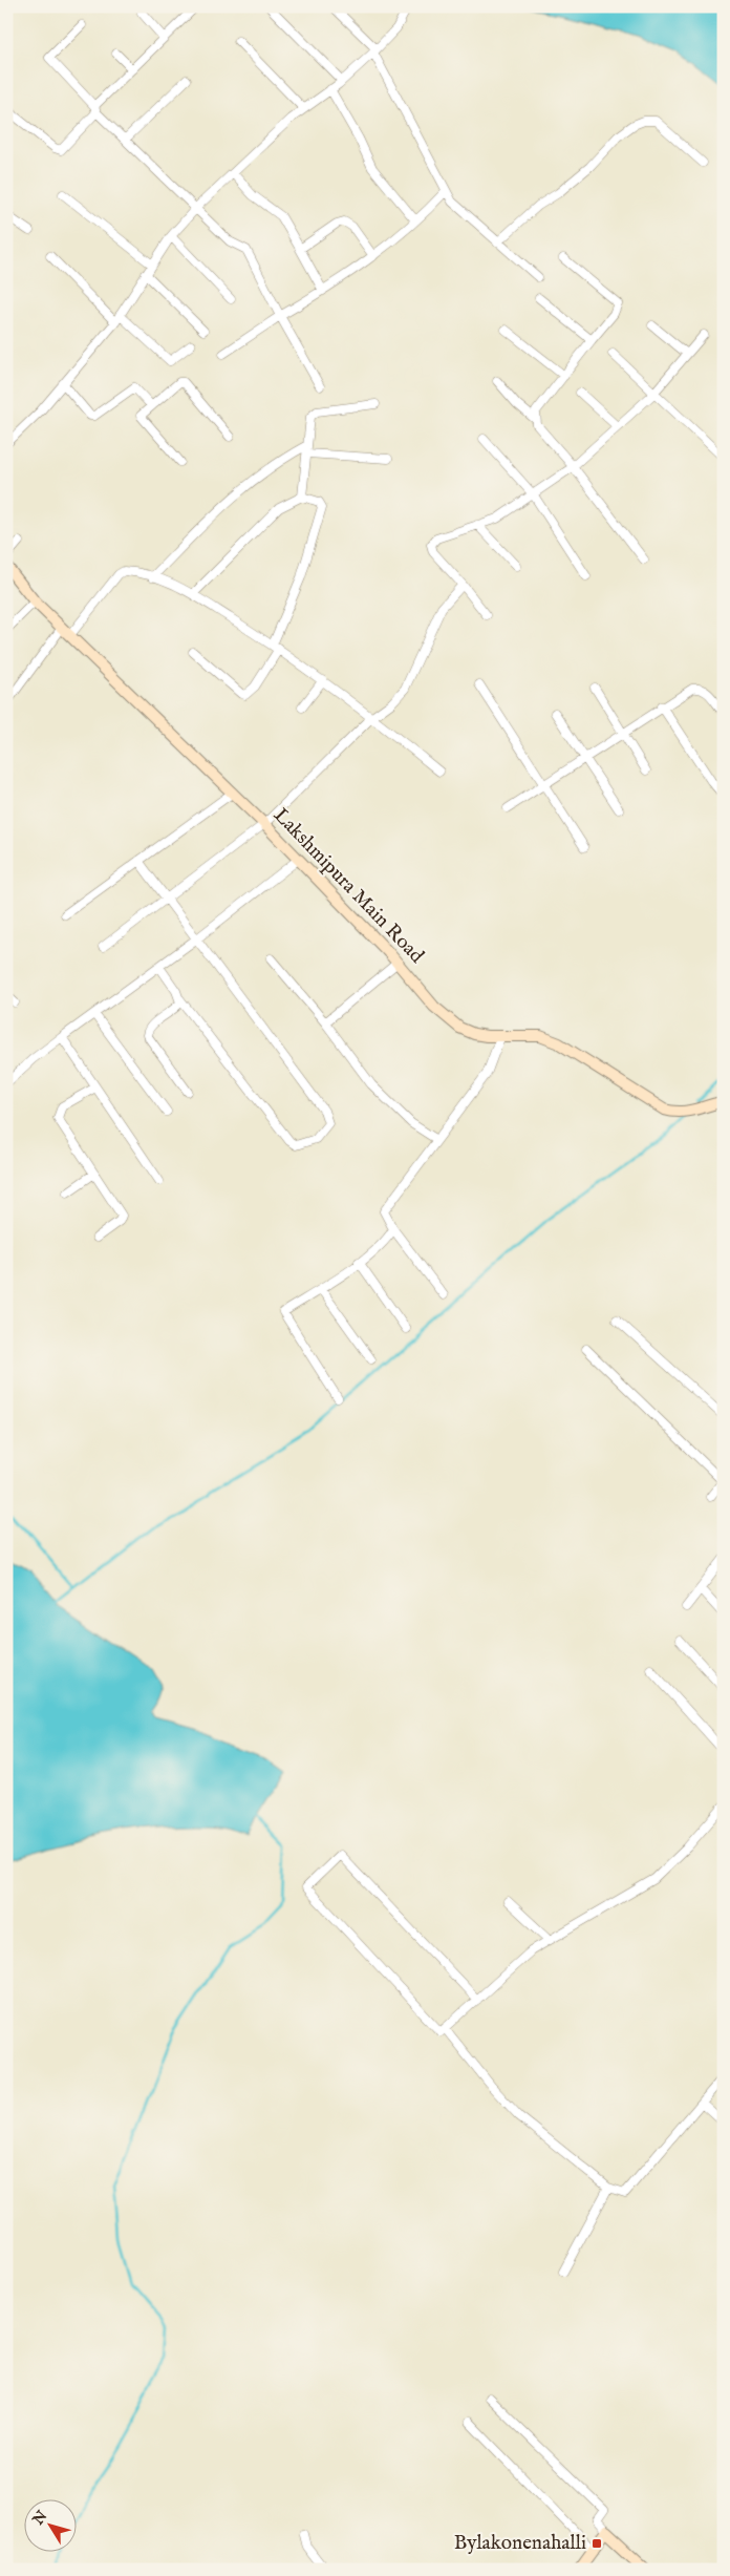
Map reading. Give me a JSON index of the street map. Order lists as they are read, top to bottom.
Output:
{
  "streets": {
    "main road": ["Lakshmipura Main Road"]
  },
  "places": {
    "transit": ["Bylakonenahalli"]
  },
  "north": "top left"
}
